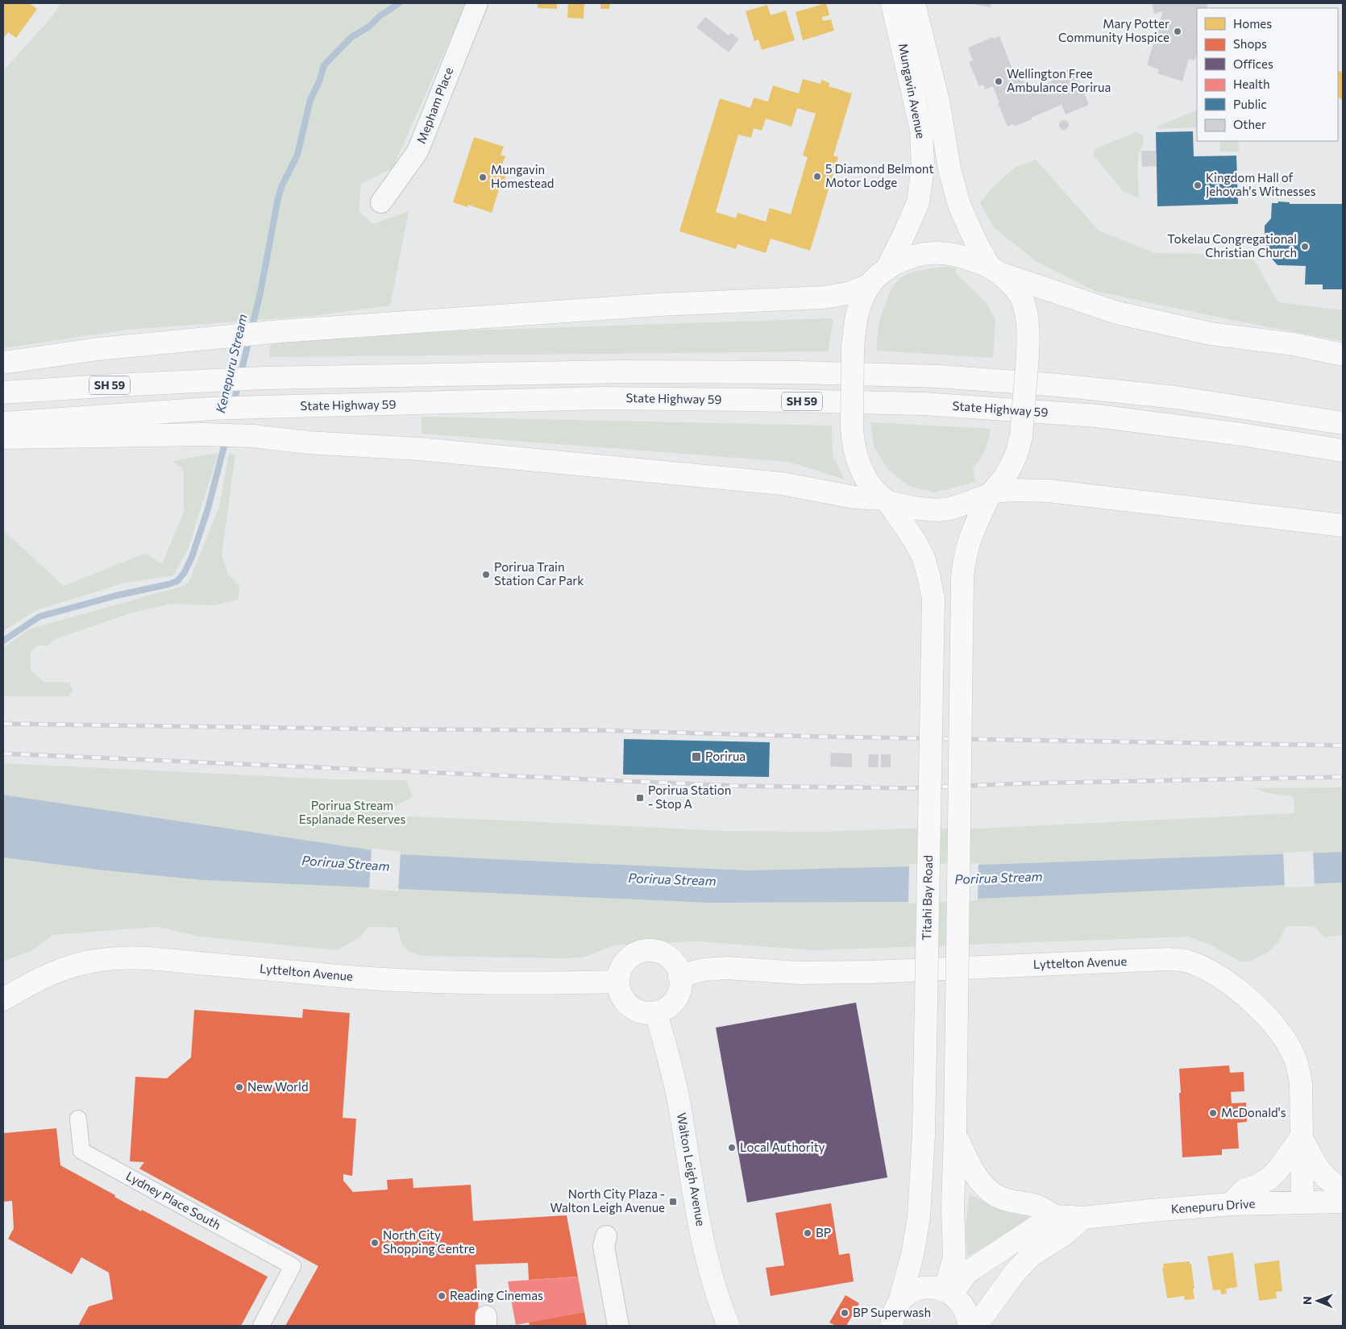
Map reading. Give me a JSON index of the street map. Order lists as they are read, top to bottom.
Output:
{
  "streets": {
    "main road": [
      "Mungavin Avenue",
      "SH 59",
      "State Highway 59",
      "Titahi Bay Road",
      "Lyttelton Avenue",
      "Kenepuru Drive"
    ],
    "street": ["Mepham Place", "Walton Leigh Avenue", "Lydney Place South"]
  },
  "crossings": [
    ["Lyttelton Avenue", "Walton Leigh Avenue"],
    ["Lyttelton Avenue", "Kenepuru Drive"]
  ],
  "water": ["Kenepuru Stream", "Porirua Stream"],
  "parks": ["Porirua Stream Esplanade Reserves"],
  "places": {
    "other": [
      "Mary Potter Community Hospice",
      "Wellington Free Ambulance Porirua",
      "5 Diamond Belmont Motor Lodge",
      "Mungavin Homestead",
      "Kingdom Hall of Jehovah's Witnesses",
      "Tokelau Congregational Christian Church",
      "Porirua Train Station Car Park",
      "New World",
      "McDonald's",
      "Local Authority",
      "BP",
      "North City Shopping Centre",
      "Reading Cinemas",
      "BP Superwash"
    ],
    "transit": ["Porirua", "Porirua Station - Stop A", "North City Plaza - Walton Leigh Avenue"]
  },
  "legend": [
    "Homes",
    "Shops",
    "Offices",
    "Health",
    "Public",
    "Other"
  ],
  "north": "left"
}
